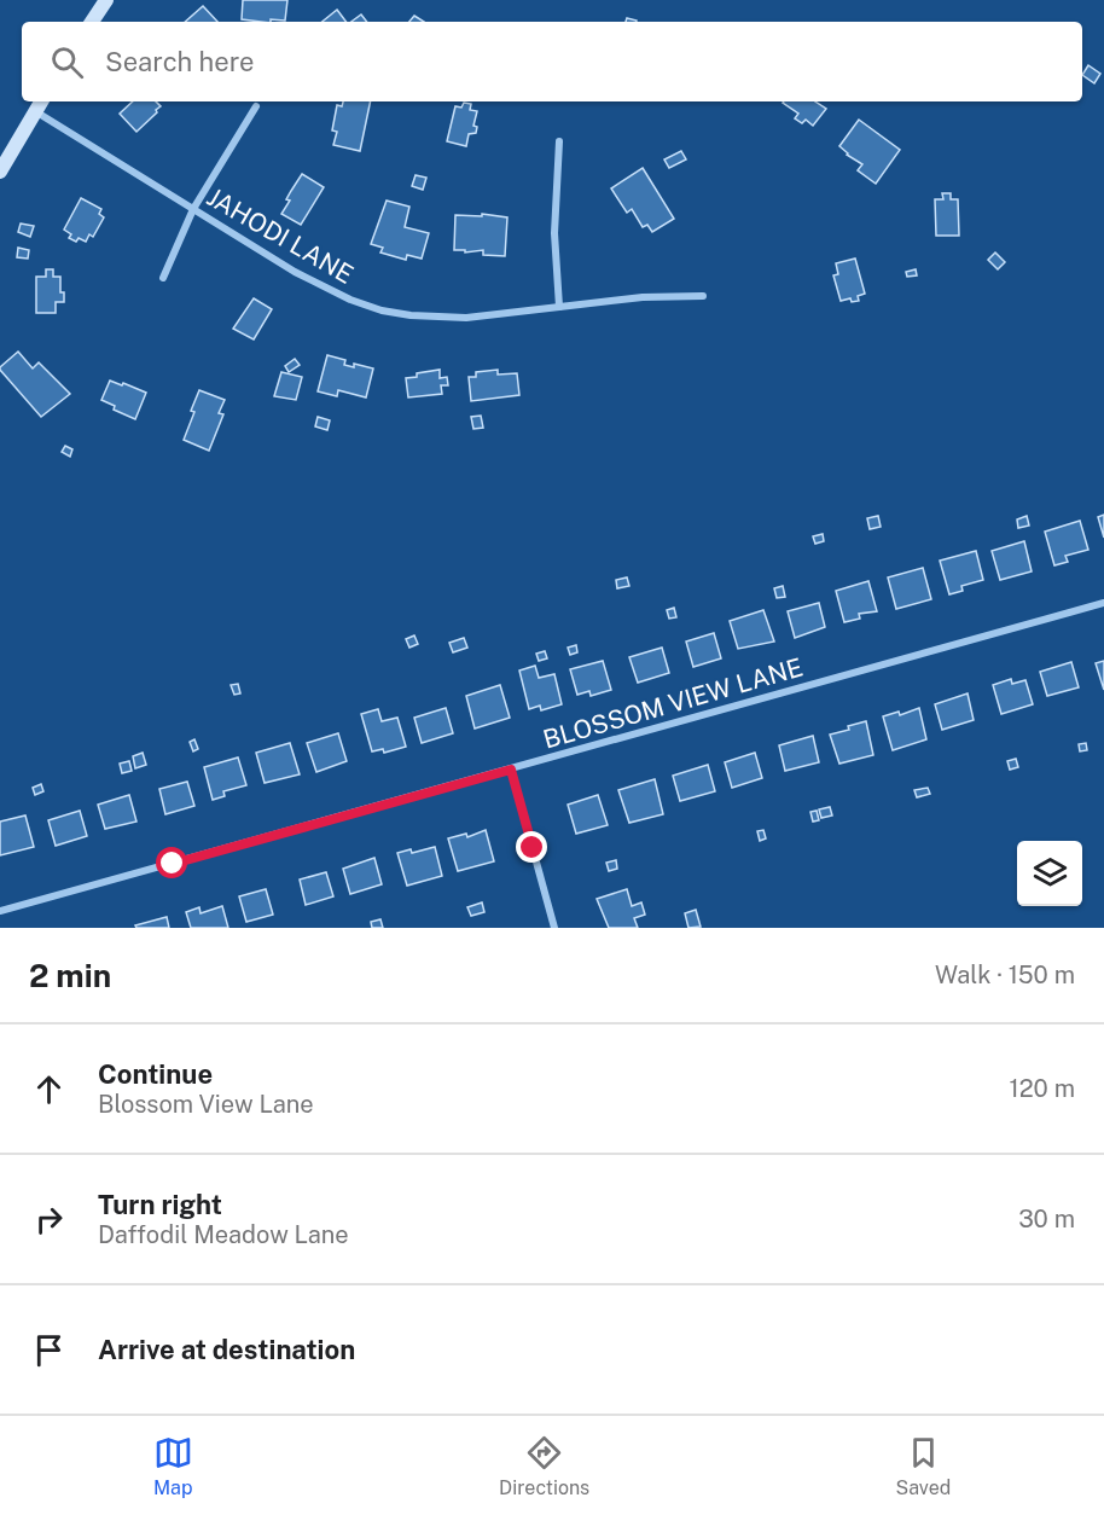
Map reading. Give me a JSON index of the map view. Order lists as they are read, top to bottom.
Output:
{
  "streets": {
    "street": ["JAHODI LANE", "BLOSSOM VIEW LANE"]
  },
  "page": {
    "search": "Search here",
    "heading": ["2 min", "Walk · 150 m"],
    "list": [
      ["Continue", "Blossom View Lane", "120 m"],
      ["Turn right", "Daffodil Meadow Lane", "30 m"],
      "Arrive at destination"
    ],
    "nav": ["Map", "Directions", "Saved"]
  }
}
